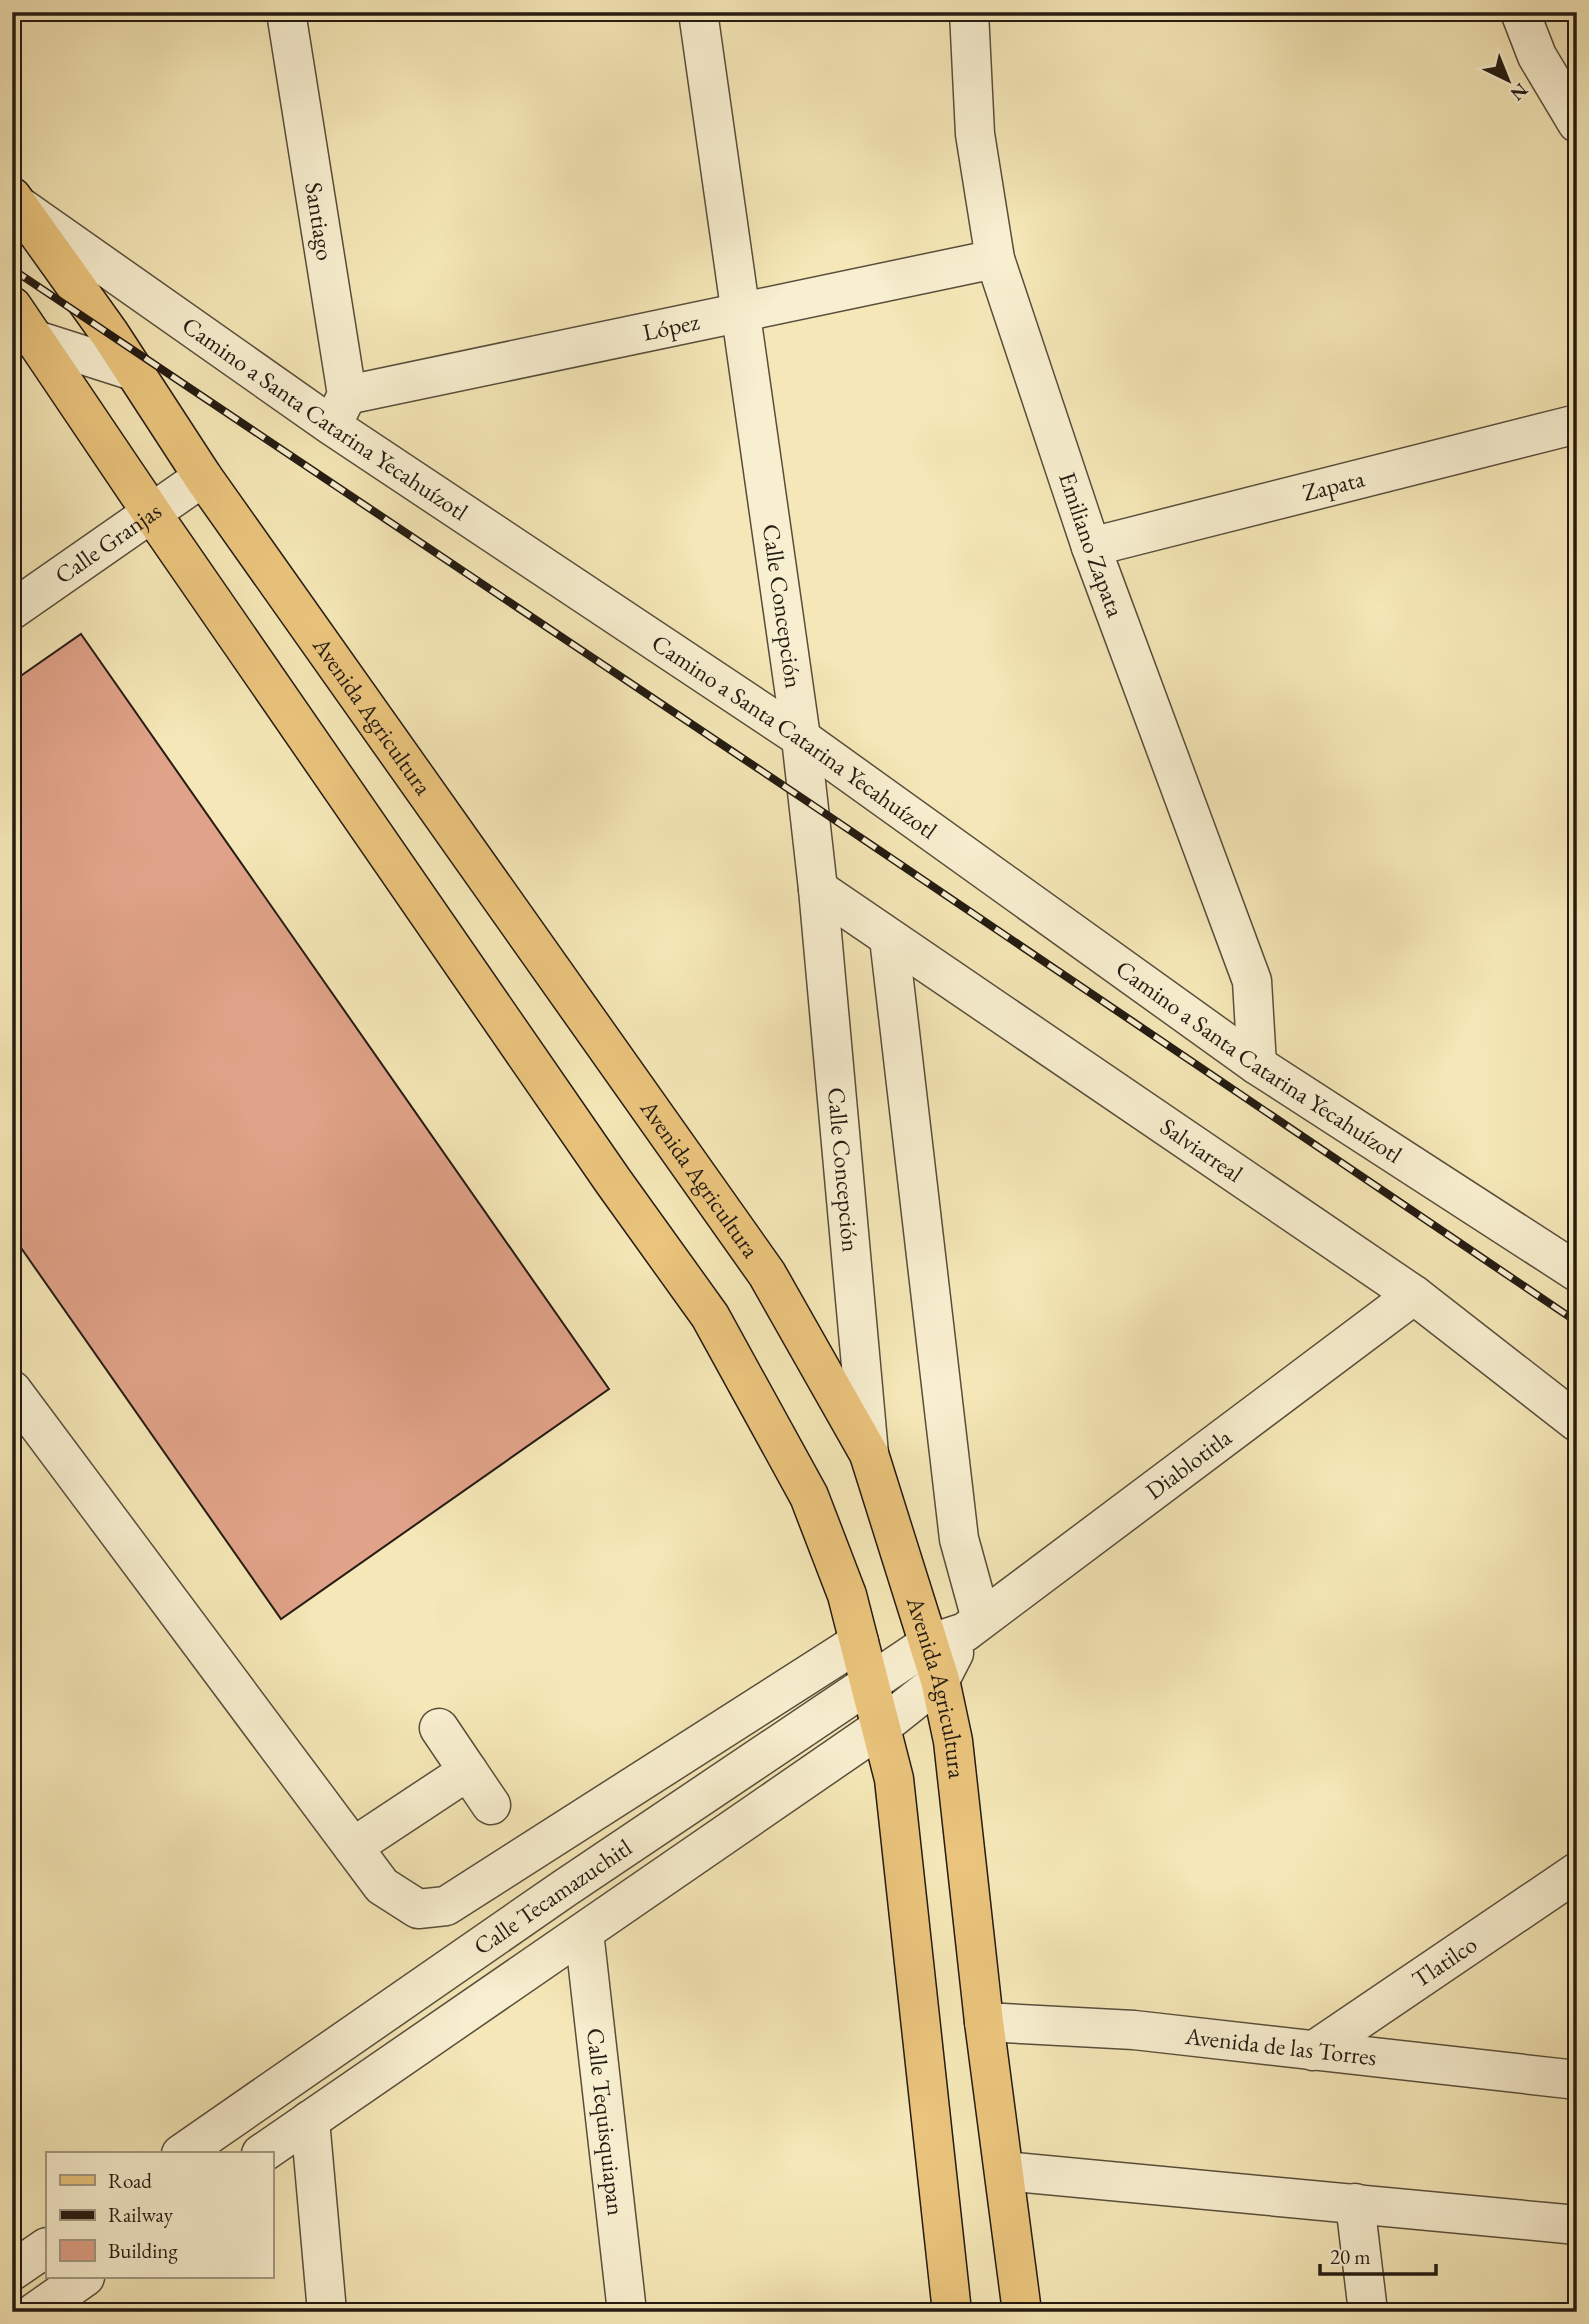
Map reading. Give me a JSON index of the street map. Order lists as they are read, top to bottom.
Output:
{
  "streets": {
    "main road": ["Avenida Agricultura"],
    "street": [
      "Santiago",
      "López",
      "Camino a Santa Catarina Yecahuízotl",
      "Zapata",
      "Calle Granjas",
      "Emiliano Zapata",
      "Calle Concepción",
      "Salviarreal",
      "Diablotitla",
      "Calle Tecamazuchitl",
      "Tlatilco",
      "Avenida de las Torres",
      "Calle Tequisquiapan"
    ]
  },
  "crossings": [
    ["Santiago", "López"],
    ["Santiago", "Camino a Santa Catarina Yecahuízotl"],
    ["López", "Camino a Santa Catarina Yecahuízotl"],
    ["López", "Emiliano Zapata"],
    ["López", "Calle Concepción"],
    ["Camino a Santa Catarina Yecahuízotl", "Emiliano Zapata"],
    ["Camino a Santa Catarina Yecahuízotl", "Calle Concepción"],
    ["Camino a Santa Catarina Yecahuízotl", "Avenida Agricultura"],
    ["Zapata", "Emiliano Zapata"],
    ["Calle Granjas", "Avenida Agricultura"],
    ["Calle Concepción", "Avenida Agricultura"],
    ["Calle Concepción", "Salviarreal"],
    ["Avenida Agricultura", "Diablotitla"],
    ["Avenida Agricultura", "Calle Tecamazuchitl"],
    ["Avenida Agricultura", "Avenida de las Torres"],
    ["Salviarreal", "Diablotitla"],
    ["Diablotitla", "Calle Tecamazuchitl"],
    ["Calle Tecamazuchitl", "Calle Tequisquiapan"],
    ["Tlatilco", "Avenida de las Torres"]
  ],
  "legend": ["Road", "Railway", "Building"],
  "scale_bar": "20 m",
  "north": "bottom right"
}
